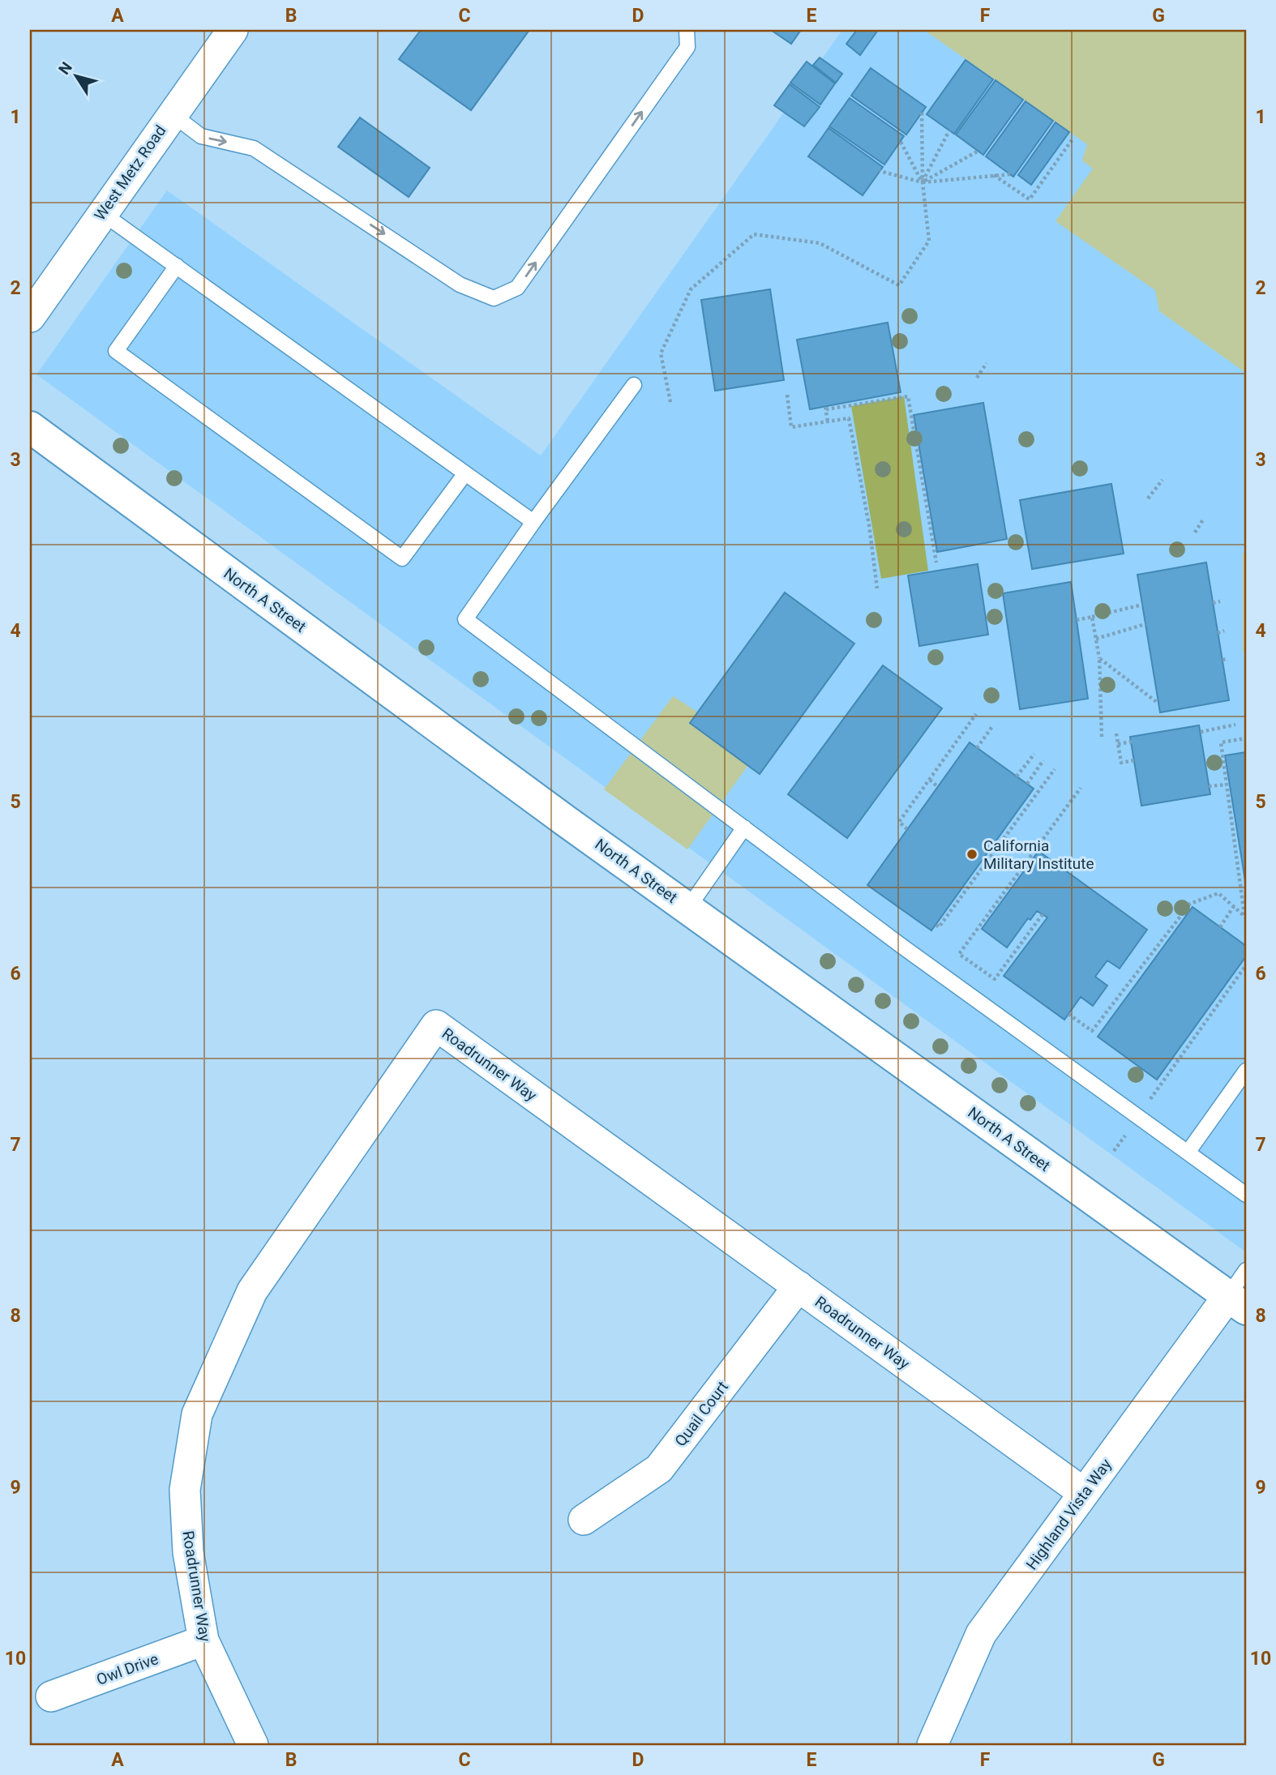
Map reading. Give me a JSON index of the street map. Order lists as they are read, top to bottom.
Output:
{
  "streets": {
    "main road": ["North A Street"],
    "street": [
      "West Metz Road",
      "Roadrunner Way",
      "Quail Court",
      "Highland Vista Way",
      "Owl Drive"
    ]
  },
  "crossings": [
    ["North A Street", "Highland Vista Way"],
    ["Roadrunner Way", "Quail Court"],
    ["Roadrunner Way", "Highland Vista Way"],
    ["Roadrunner Way", "Owl Drive"]
  ],
  "places": ["California Military Institute"],
  "north": "top left",
  "grid": {
    "columns": [
      "A",
      "B",
      "C",
      "D",
      "E",
      "F",
      "G"
    ],
    "rows": [
      "1",
      "2",
      "3",
      "4",
      "5",
      "6",
      "7",
      "8",
      "9",
      "10"
    ]
  }
}
